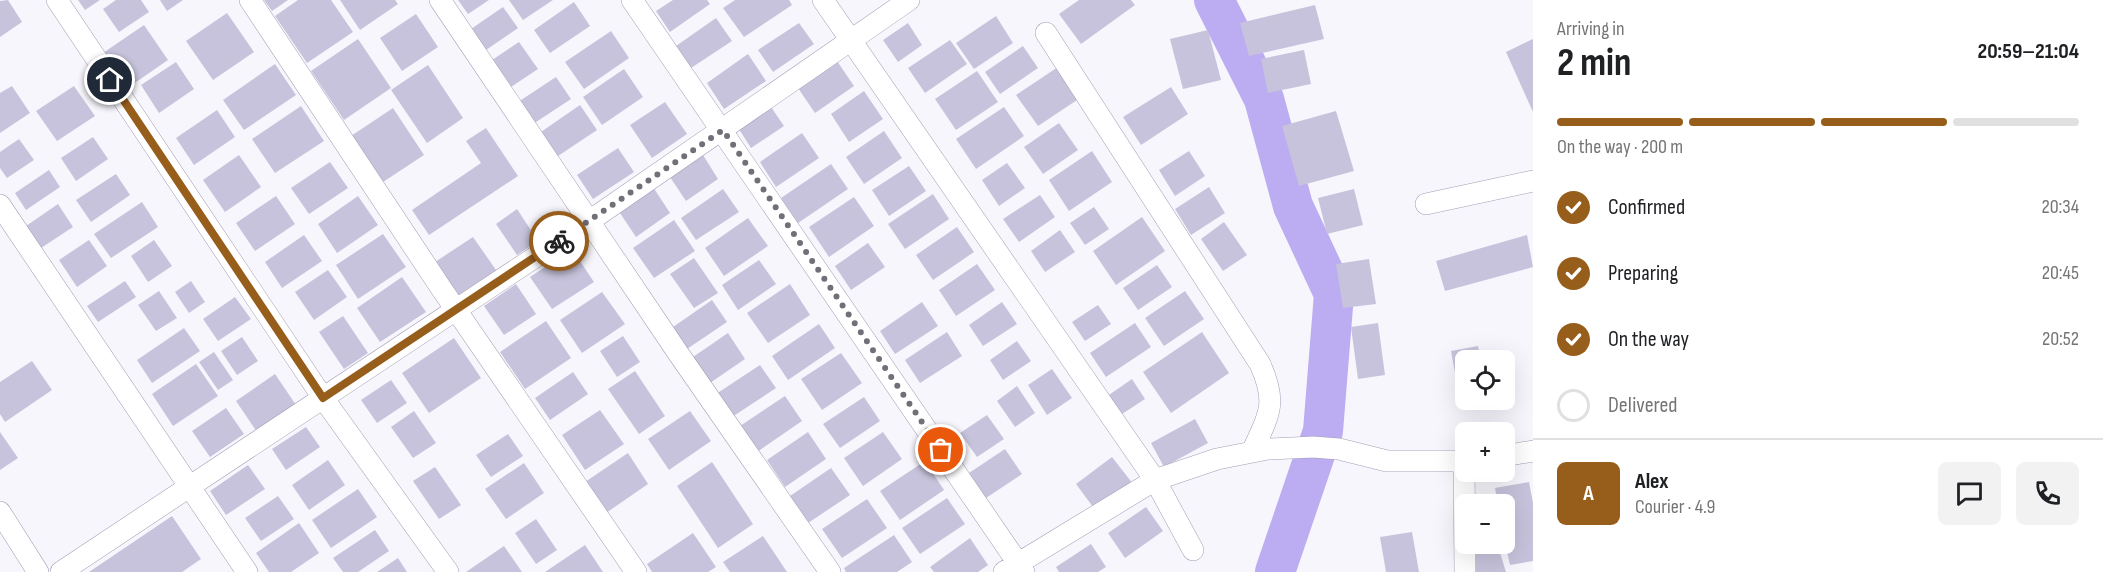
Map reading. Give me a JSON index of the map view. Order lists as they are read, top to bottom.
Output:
{
  "page": {
    "heading": ["2 min", "Arriving in", "20:59–21:04"],
    "panel": ["Alex", "Courier · 4.9"],
    "bar": "On the way · 200 m",
    "list": [
      ["Confirmed", "20:34"],
      ["Preparing", "20:45"],
      ["On the way", "20:52"],
      "Delivered"
    ],
    "map_buttons": ["+", "−"],
    "round": "A"
  }
}
